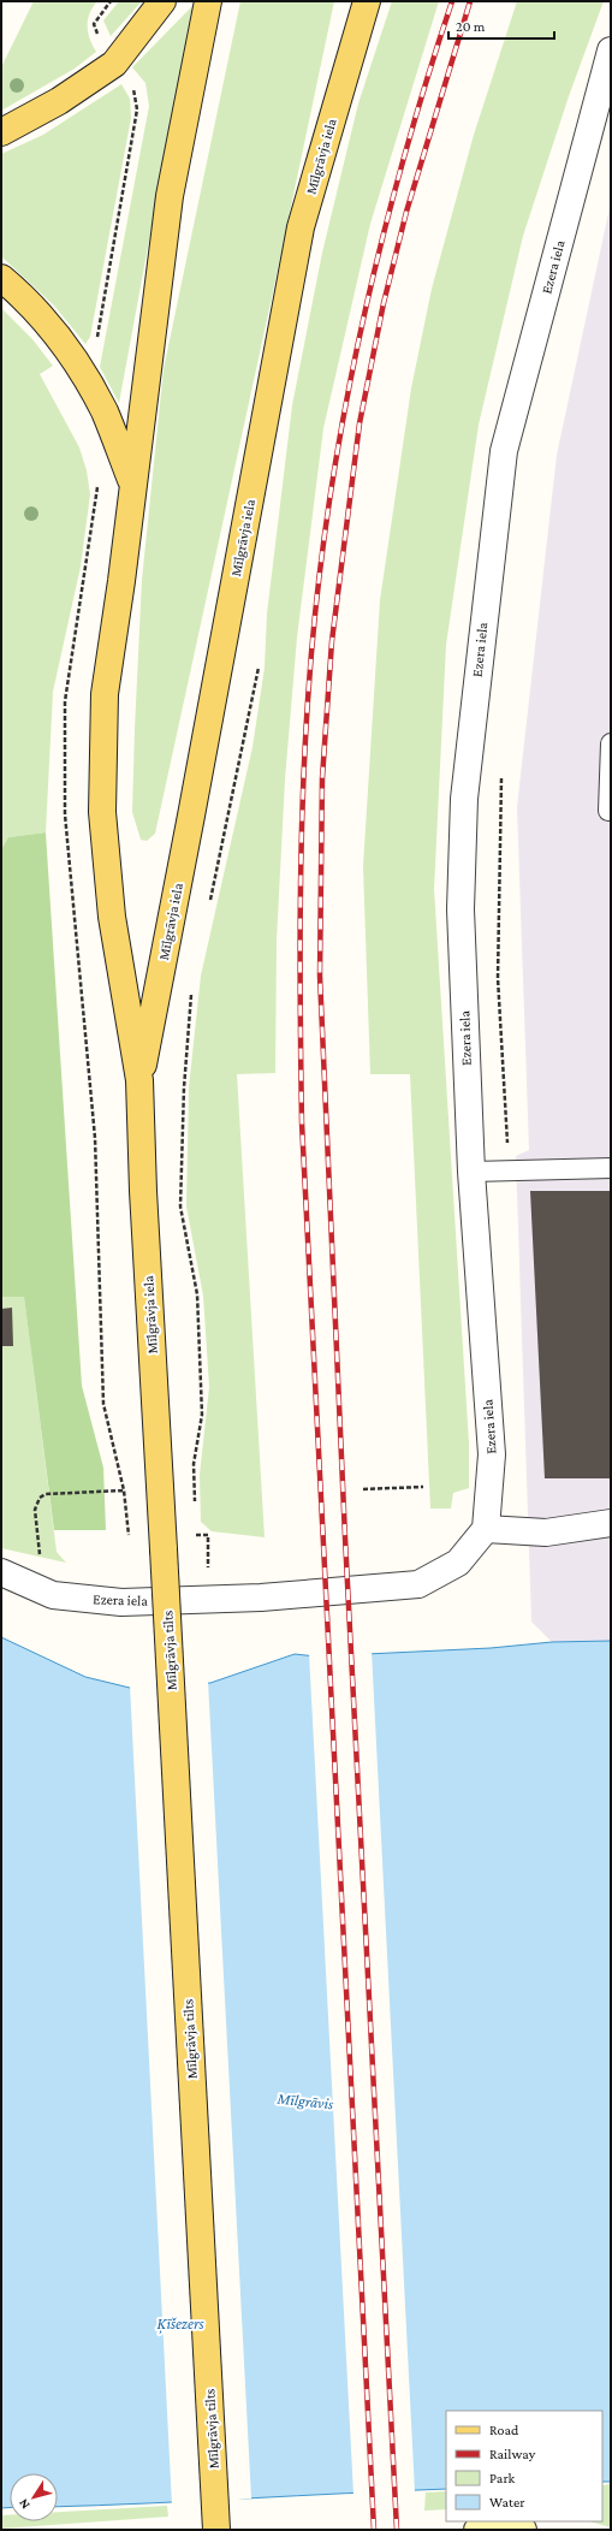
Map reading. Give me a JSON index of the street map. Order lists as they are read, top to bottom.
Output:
{
  "streets": {
    "main road": ["Mīlgrāvja iela", "Mīlgrāvja tilts"],
    "street": ["Ezera iela"]
  },
  "crossings": [
    ["Mīlgrāvja iela", "Mīlgrāvja tilts"]
  ],
  "water": ["Mīlgrāvis", "Ķīšezers"],
  "legend": [
    "Road",
    "Railway",
    "Park",
    "Water"
  ],
  "scale_bar": "20 m",
  "north": "bottom left"
}
